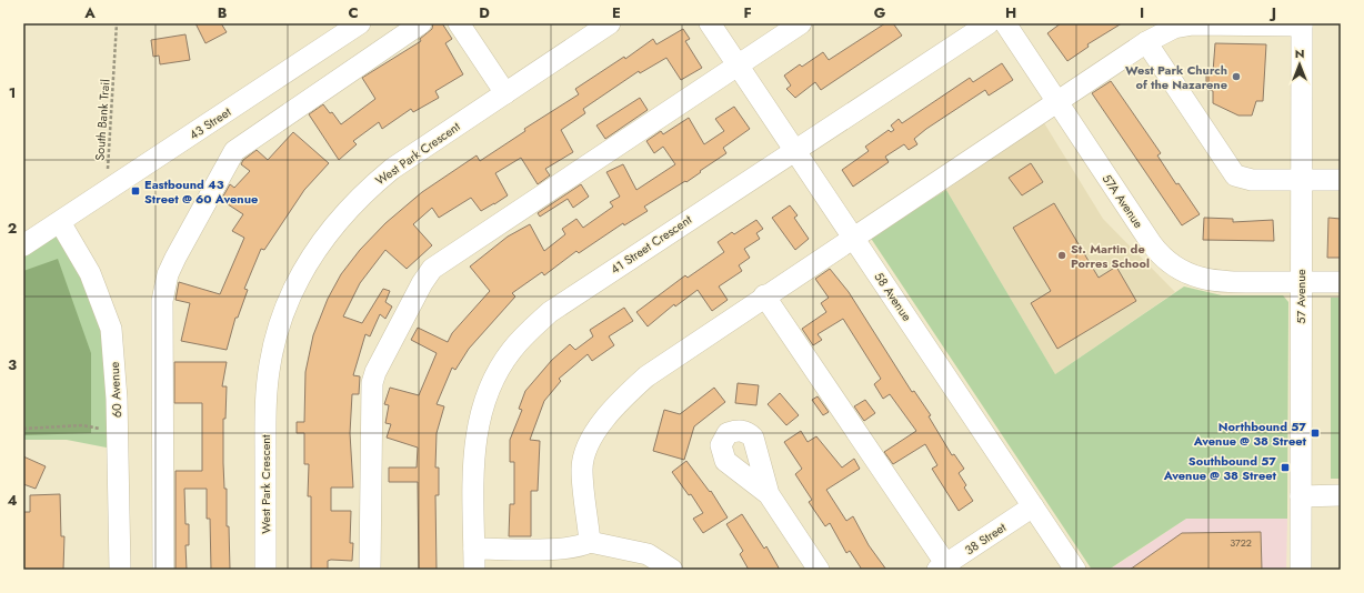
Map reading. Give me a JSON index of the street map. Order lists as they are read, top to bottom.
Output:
{
  "streets": {
    "street": [
      "43 Street",
      "West Park Crescent",
      "57A Avenue",
      "41 Street Crescent",
      "58 Avenue",
      "57 Avenue",
      "60 Avenue",
      "38 Street"
    ],
    "path": ["South Bank Trail"]
  },
  "crossings": [
    ["43 Street", "60 Avenue"],
    ["57A Avenue", "57 Avenue"],
    ["41 Street Crescent", "58 Avenue"],
    ["58 Avenue", "38 Street"]
  ],
  "places": {
    "other": ["West Park Church of the Nazarene", "St. Martin de Porres School"],
    "transit": ["Eastbound 43 Street @ 60 Avenue", "Northbound 57 Avenue @ 38 Street", "Southbound 57 Avenue @ 38 Street"]
  },
  "house_numbers": ["3722"],
  "north": "top",
  "grid": {
    "columns": [
      "A",
      "B",
      "C",
      "D",
      "E",
      "F",
      "G",
      "H",
      "I",
      "J"
    ],
    "rows": [
      "1",
      "2",
      "3",
      "4"
    ]
  }
}
